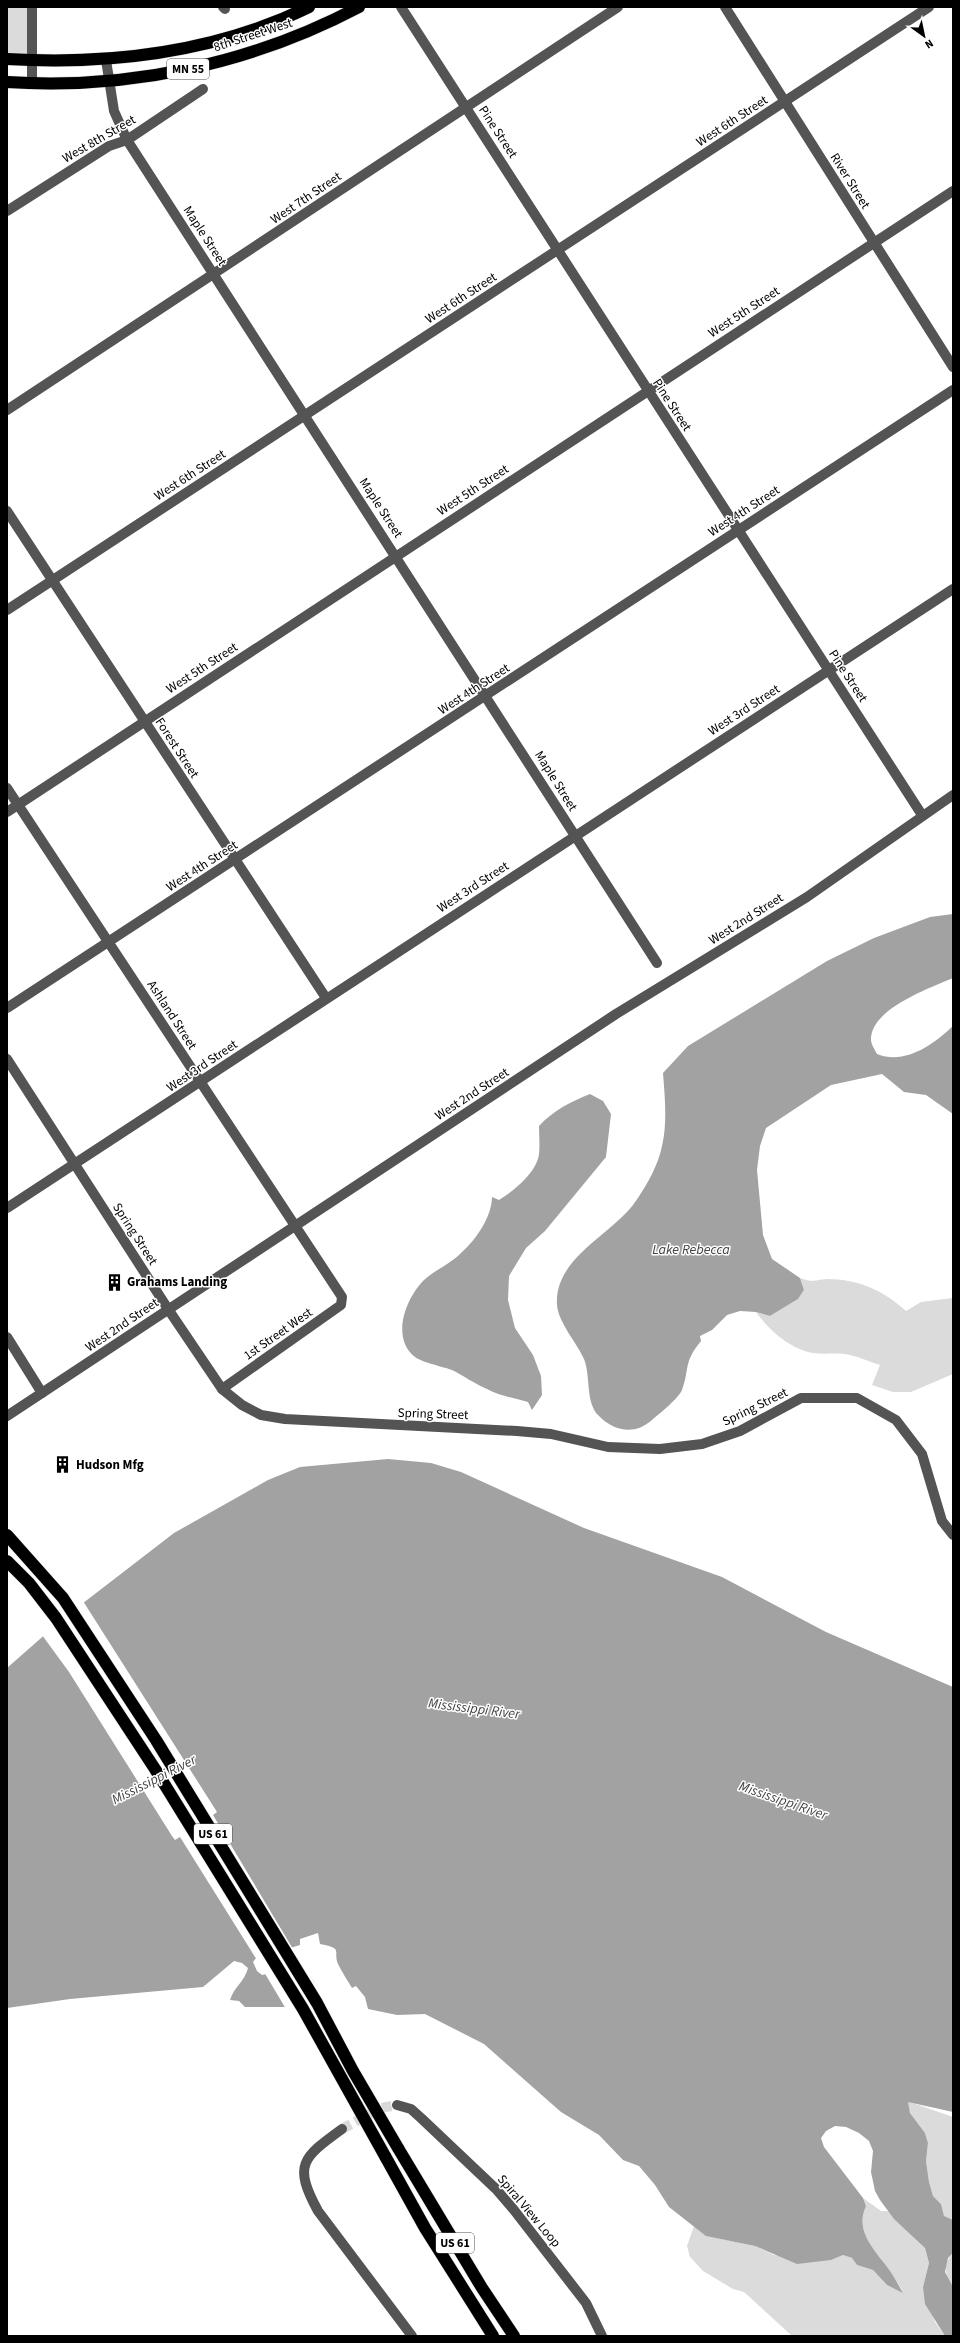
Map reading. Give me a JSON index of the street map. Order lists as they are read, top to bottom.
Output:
{
  "streets": {
    "highway": ["8th Street West", "MN 55", "US 61"],
    "street": [
      "West 6th Street",
      "Pine Street",
      "West 8th Street",
      "River Street",
      "West 7th Street",
      "Maple Street",
      "West 5th Street",
      "West 4th Street",
      "West 3rd Street",
      "Forest Street",
      "West 2nd Street",
      "Ashland Street",
      "Spring Street",
      "1st Street West",
      "Spiral View Loop"
    ]
  },
  "crossings": [
    ["8th Street West", "Maple Street"],
    ["West 6th Street", "Pine Street"],
    ["West 6th Street", "River Street"],
    ["West 6th Street", "Maple Street"],
    ["West 6th Street", "Forest Street"],
    ["Pine Street", "West 7th Street"],
    ["Pine Street", "West 5th Street"],
    ["Pine Street", "West 4th Street"],
    ["Pine Street", "West 3rd Street"],
    ["Pine Street", "West 2nd Street"],
    ["West 8th Street", "Maple Street"],
    ["River Street", "West 5th Street"],
    ["West 7th Street", "Maple Street"],
    ["Maple Street", "West 5th Street"],
    ["Maple Street", "West 4th Street"],
    ["Maple Street", "West 3rd Street"],
    ["West 5th Street", "Forest Street"],
    ["West 5th Street", "Ashland Street"],
    ["West 4th Street", "Forest Street"],
    ["West 4th Street", "Ashland Street"],
    ["West 3rd Street", "Forest Street"],
    ["West 3rd Street", "Ashland Street"],
    ["West 3rd Street", "Spring Street"],
    ["West 2nd Street", "Ashland Street"],
    ["West 2nd Street", "Spring Street"],
    ["Ashland Street", "1st Street West"],
    ["Spring Street", "1st Street West"]
  ],
  "water": ["Lake Rebecca", "Mississippi River"],
  "places": {
    "building": ["Grahams Landing", "Hudson Mfg"]
  },
  "north": "bottom right"
}
